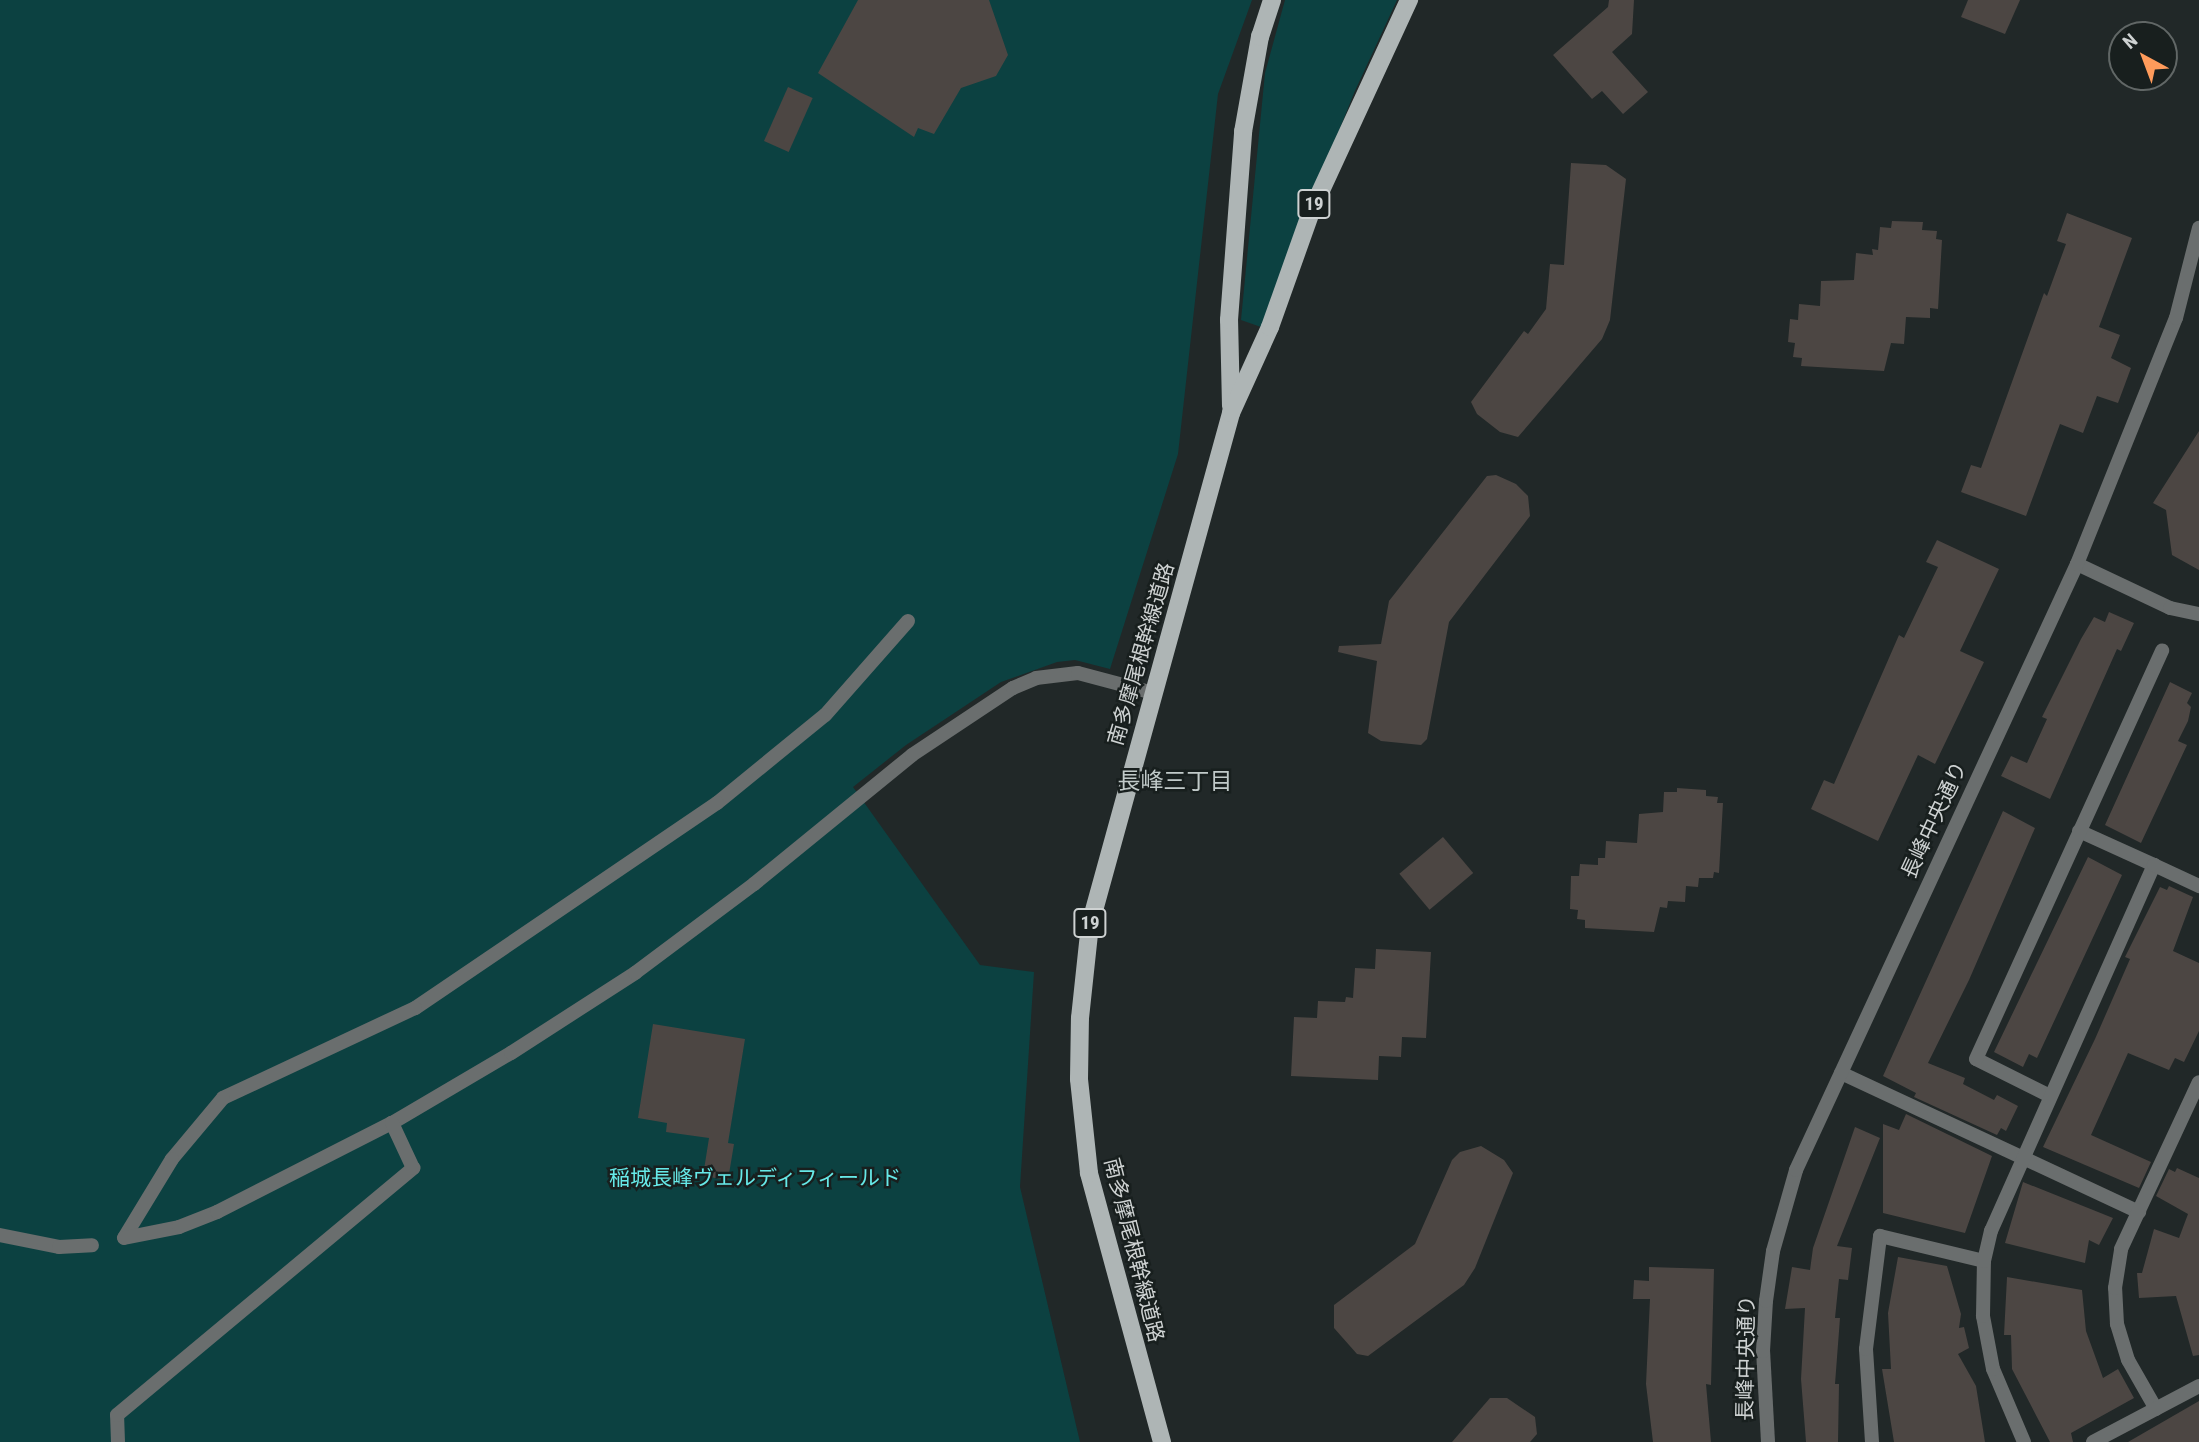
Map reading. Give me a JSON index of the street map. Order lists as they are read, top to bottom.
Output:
{
  "streets": {
    "main road": ["19", "南多摩尾根幹線道路"],
    "street": ["長峰中央通り"]
  },
  "districts": ["長峰三丁目"],
  "parks": ["稲城長峰ヴェルディフィールド"],
  "north": "top left"
}
